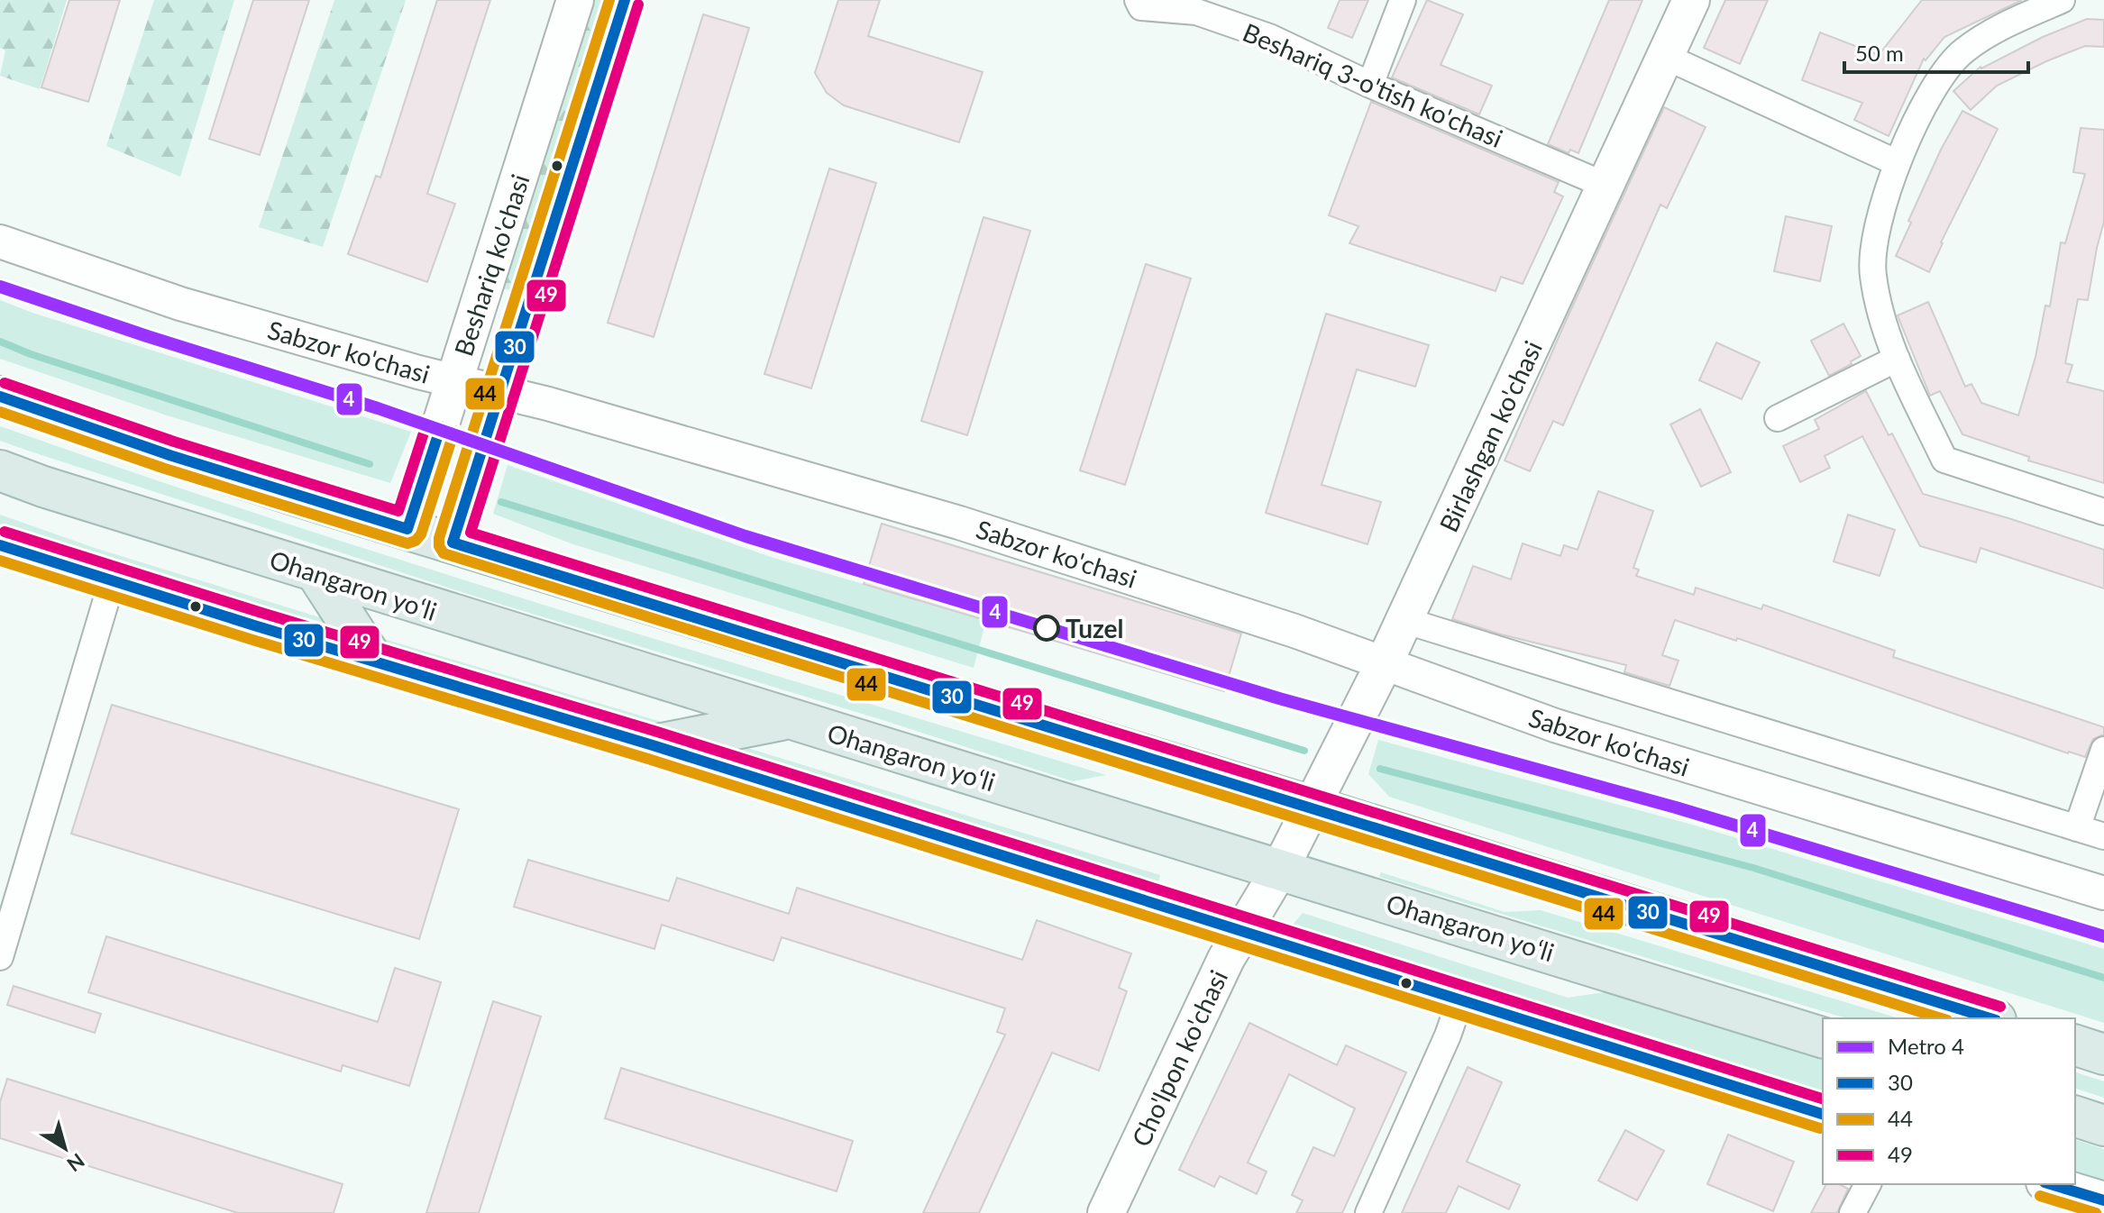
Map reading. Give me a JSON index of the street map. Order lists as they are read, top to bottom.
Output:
{
  "streets": {
    "highway": ["Ohangaron yoʻli"],
    "main road": ["Beshariq ko'chasi", "Birlashgan ko'chasi", "Cho'lpon ko'chasi"],
    "street": ["Beshariq 3-o'tish ko'chasi", "Sabzor ko'chasi"]
  },
  "crossings": [
    ["Beshariq 3-o'tish ko'chasi", "Birlashgan ko'chasi"],
    ["Beshariq ko'chasi", "Sabzor ko'chasi"],
    ["Sabzor ko'chasi", "Birlashgan ko'chasi"],
    ["Birlashgan ko'chasi", "Ohangaron yoʻli"],
    ["Birlashgan ko'chasi", "Cho'lpon ko'chasi"],
    ["Ohangaron yoʻli", "Cho'lpon ko'chasi"]
  ],
  "places": ["Tuzel"],
  "lines": [
    "transit line 30",
    "transit line 44",
    "transit line 49",
    "metro line 4"
  ],
  "legend": [
    "Metro 4",
    "30",
    "44",
    "49"
  ],
  "scale_bar": "50 m",
  "north": "bottom right"
}
